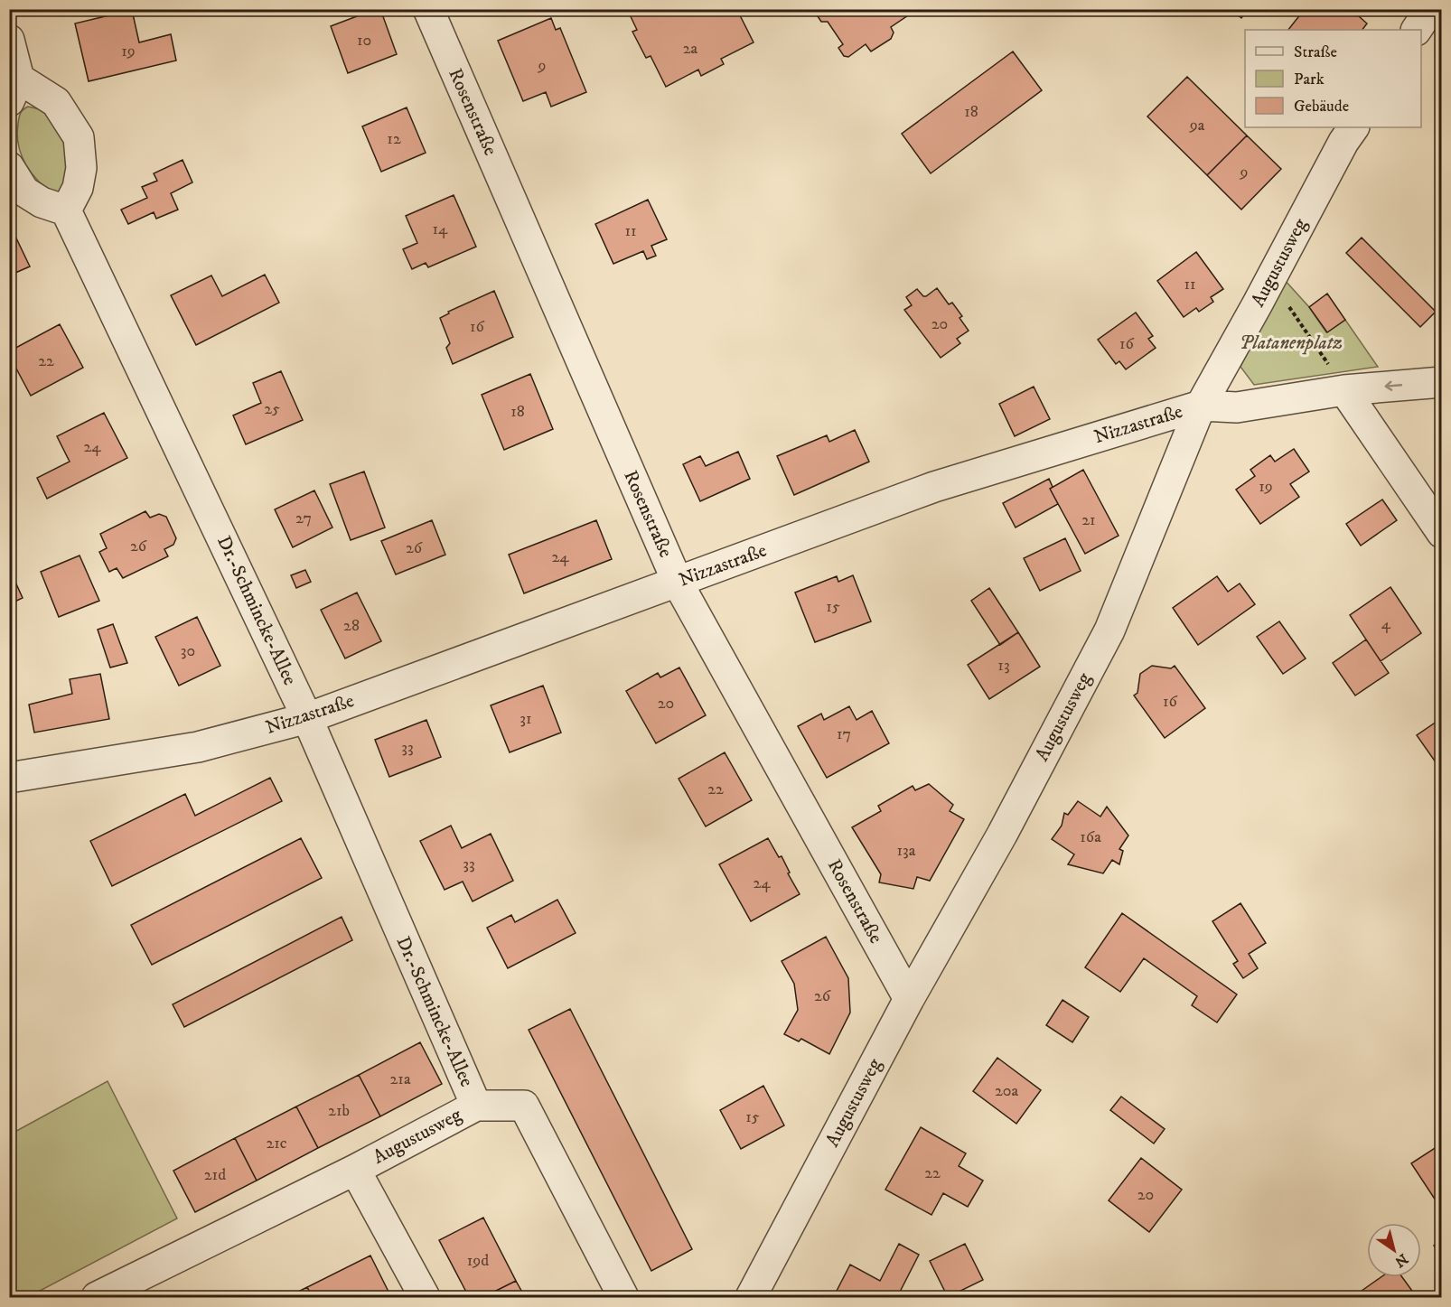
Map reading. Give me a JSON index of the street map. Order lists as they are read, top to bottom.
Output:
{
  "streets": {
    "street": [
      "Rosenstraße",
      "Augustusweg",
      "Nizzastraße",
      "Dr.-Schmincke-Allee"
    ]
  },
  "crossings": [
    ["Rosenstraße", "Augustusweg"],
    ["Rosenstraße", "Nizzastraße"],
    ["Augustusweg", "Nizzastraße"],
    ["Augustusweg", "Dr.-Schmincke-Allee"],
    ["Nizzastraße", "Dr.-Schmincke-Allee"]
  ],
  "parks": ["Platanenplatz"],
  "house_numbers": [
    "10",
    "2a",
    "19",
    "9",
    "18",
    "9a",
    "12",
    "9",
    "14",
    "11",
    "11",
    "20",
    "16",
    "16",
    "22",
    "25",
    "18",
    "24",
    "19",
    "27",
    "21",
    "26",
    "26",
    "24",
    "15",
    "4",
    "28",
    "30",
    "13",
    "16",
    "20",
    "31",
    "17",
    "33",
    "22",
    "16a",
    "13a",
    "33",
    "24",
    "26",
    "21a",
    "20a",
    "21b",
    "15",
    "21c",
    "22",
    "21d",
    "20",
    "19d"
  ],
  "legend": ["Straße", "Park", "Gebäude"],
  "north": "bottom right"
}
